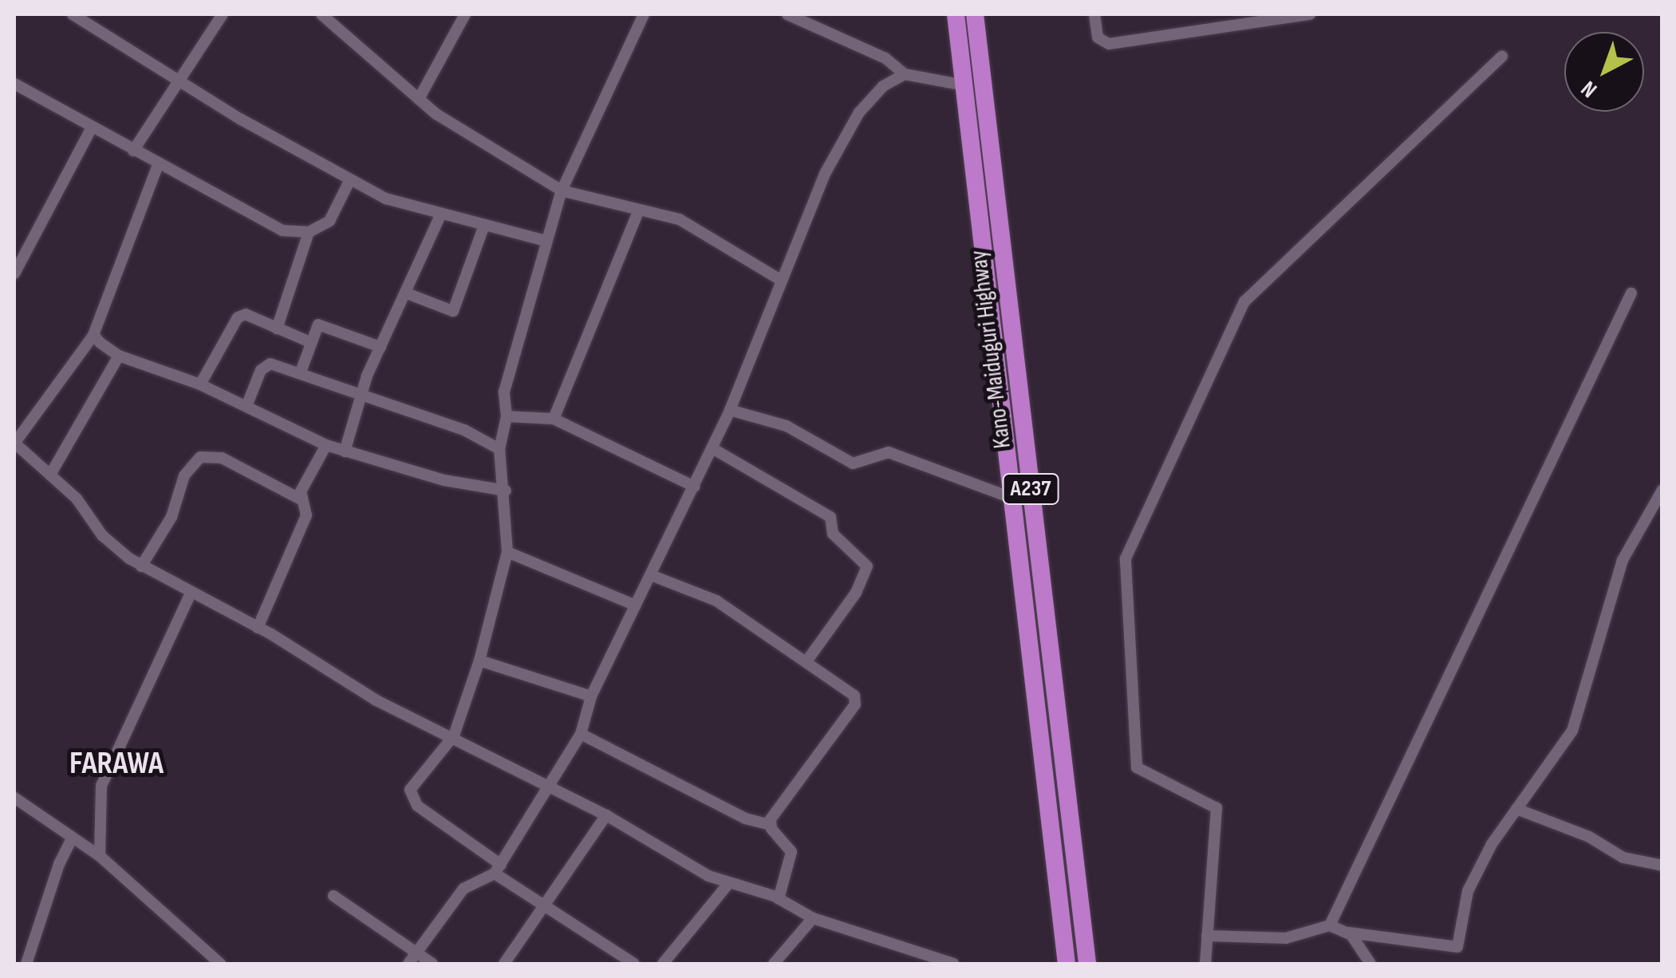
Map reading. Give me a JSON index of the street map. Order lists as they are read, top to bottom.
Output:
{
  "streets": {
    "highway": ["Kano-Maiduguri Highway", "A237"]
  },
  "districts": ["FARAWA"],
  "north": "bottom left"
}
